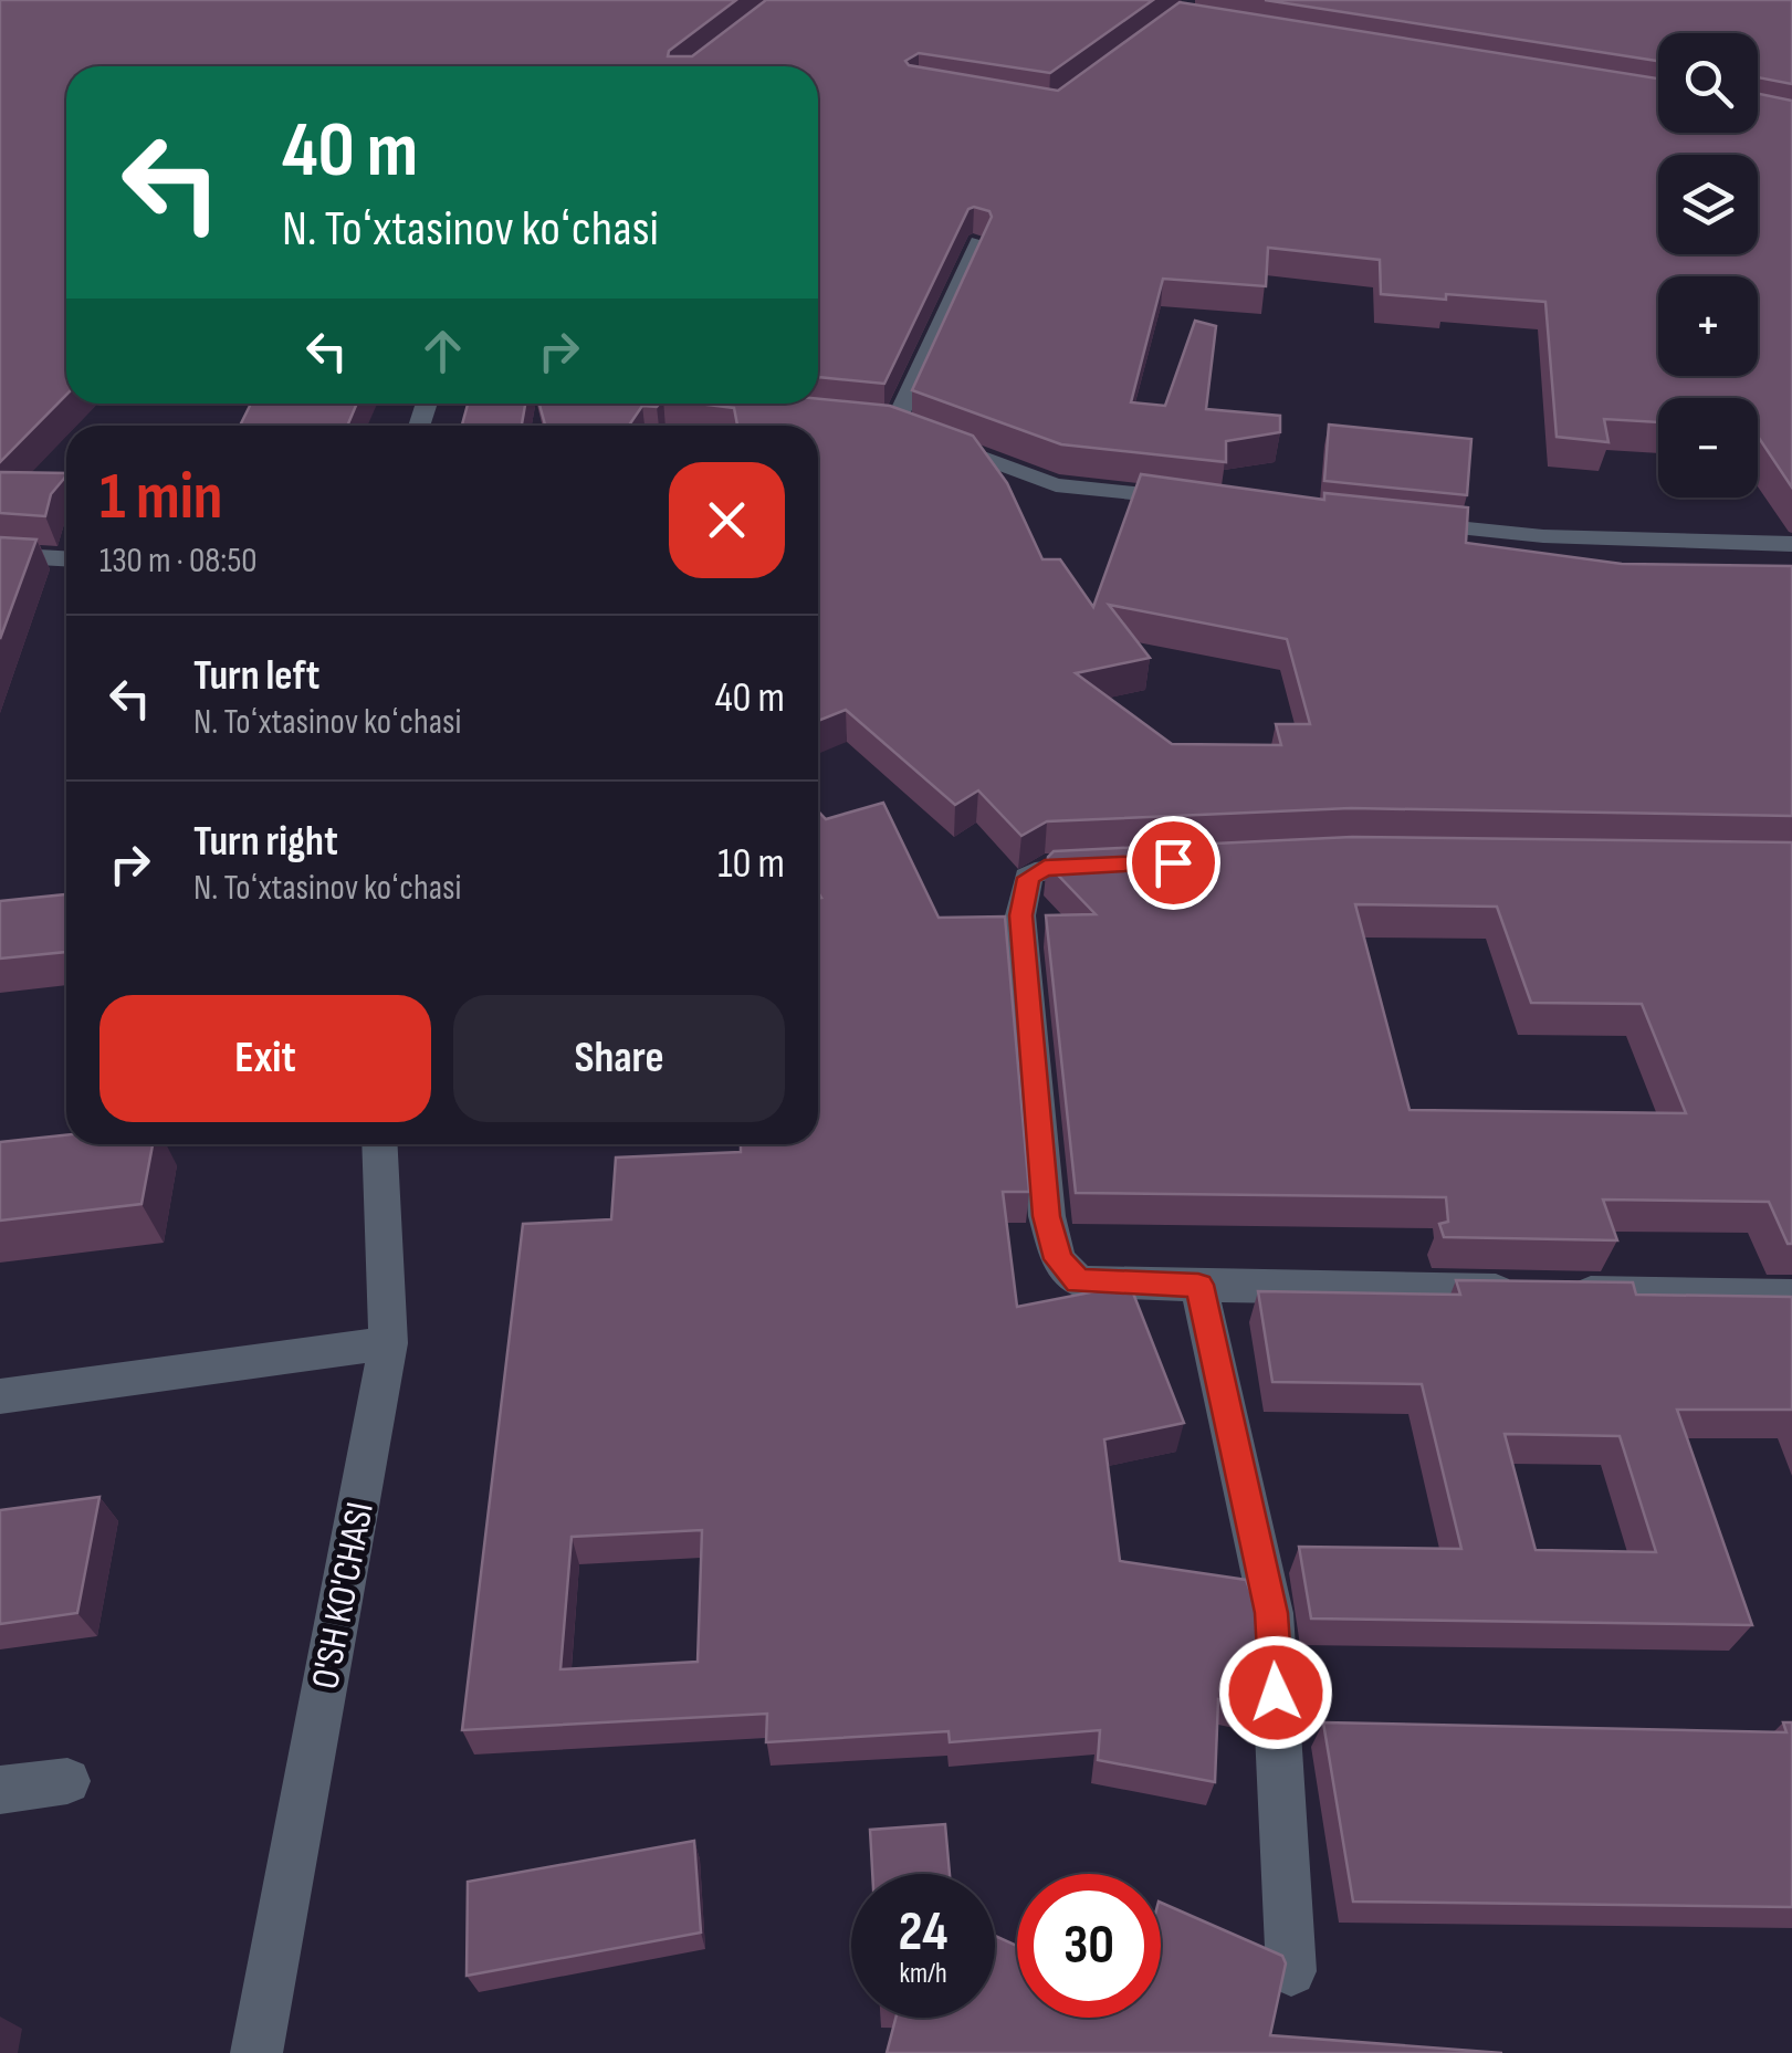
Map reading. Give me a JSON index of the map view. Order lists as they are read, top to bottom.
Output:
{
  "streets": {
    "street": ["O'SH KO'CHASI"]
  },
  "page": {
    "map_buttons": ["+", "−"],
    "turn": ["40 m", "N. Toʻxtasinov koʻchasi"],
    "heading": ["1 min", "130 m · 08:50"],
    "list": [
      {
        "name": "Turn left",
        "note": "N. Toʻxtasinov koʻchasi",
        "value": "40 m"
      },
      {
        "name": "Turn right",
        "note": "N. Toʻxtasinov koʻchasi",
        "value": "10 m"
      }
    ],
    "buttons": ["Exit", "Share"],
    "speed": "24 km/h",
    "limit": "30"
  }
}
